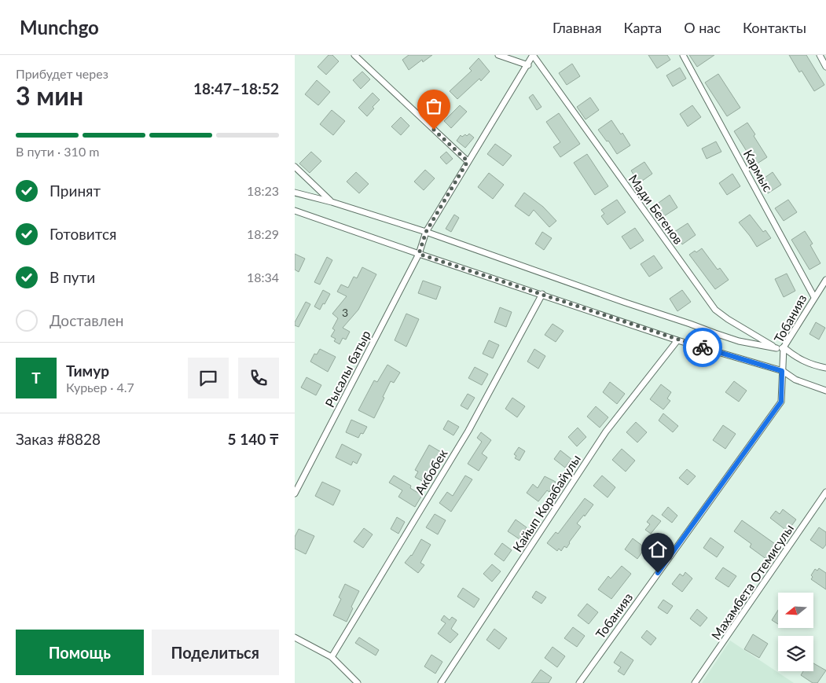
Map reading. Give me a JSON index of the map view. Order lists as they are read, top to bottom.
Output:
{
  "streets": {
    "street": [
      "Кармыс",
      "Мади Бегенов",
      "Тобанияз",
      "Рысалы батыр",
      "Акбобек",
      "Кайып Корабайулы",
      "Махамбета Отемисулы"
    ]
  },
  "crossings": [
    ["Кармыс", "Тобанияз"],
    ["Мади Бегенов", "Рысалы батыр"]
  ],
  "house_numbers": ["3"],
  "north": "left",
  "page": {
    "header": "Munchgo",
    "nav": [
      "Главная",
      "Карта",
      "О нас",
      "Контакты"
    ],
    "heading": ["3 мин", "Прибудет через", "18:47–18:52"],
    "panel": [
      "Тимур",
      "Курьер · 4.7",
      "Заказ #8828",
      "5 140 ₸"
    ],
    "bar": "В пути · 310 m",
    "list": [
      ["Принят", "18:23"],
      ["Готовится", "18:29"],
      ["В пути", "18:34"],
      "Доставлен"
    ],
    "round": "Т",
    "buttons": ["Помощь", "Поделиться"]
  }
}
